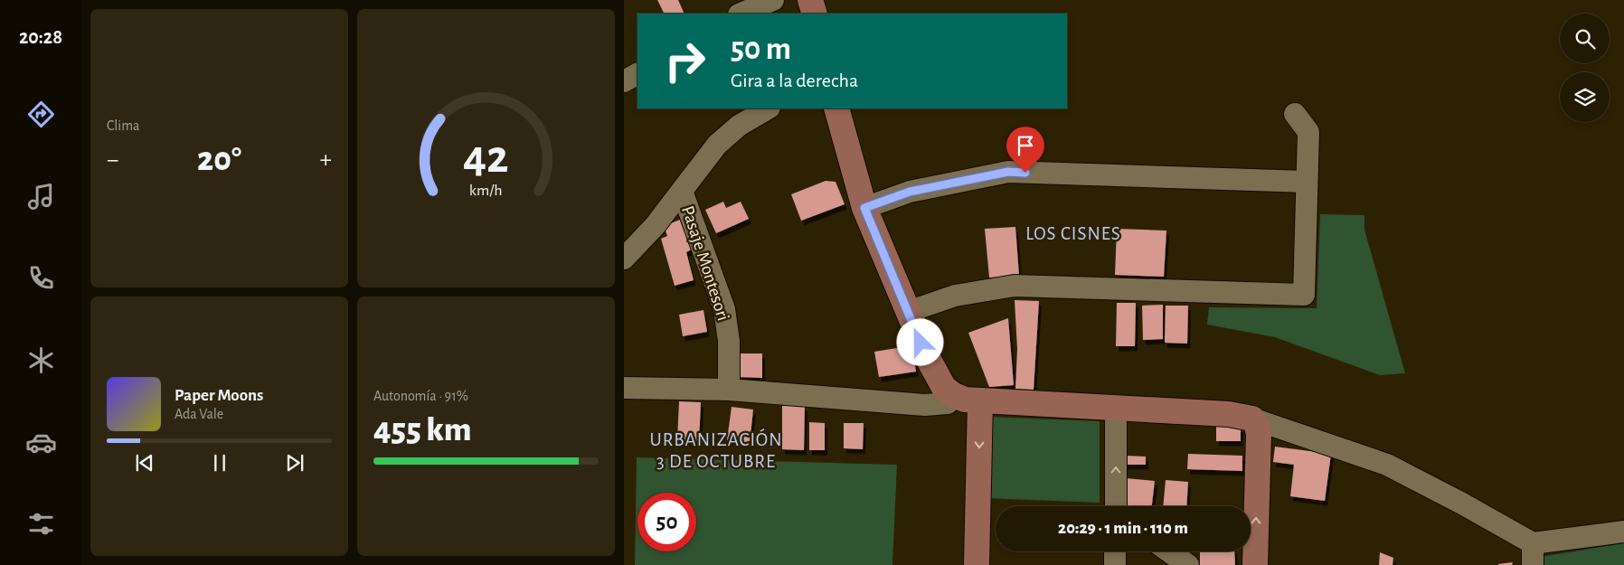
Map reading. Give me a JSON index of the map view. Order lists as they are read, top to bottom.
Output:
{
  "streets": {
    "street": ["Pasaje Montesori"]
  },
  "districts": ["LOS CISNES", "URBANIZACIÓN 3 DE OCTUBRE"],
  "page": {
    "tabs": "20:28",
    "tile": [
      "Clima",
      ["Autonomía · 91%", "455 km"]
    ],
    "turn": ["50 m", "Gira a la derecha"],
    "heat": ["−", "20°", "+"],
    "song": ["Paper Moons", "Ada Vale"],
    "limit": "50",
    "trip": "20:29 · 1 min · 110 m",
    "gauge": ["42", "km/h"]
  }
}
